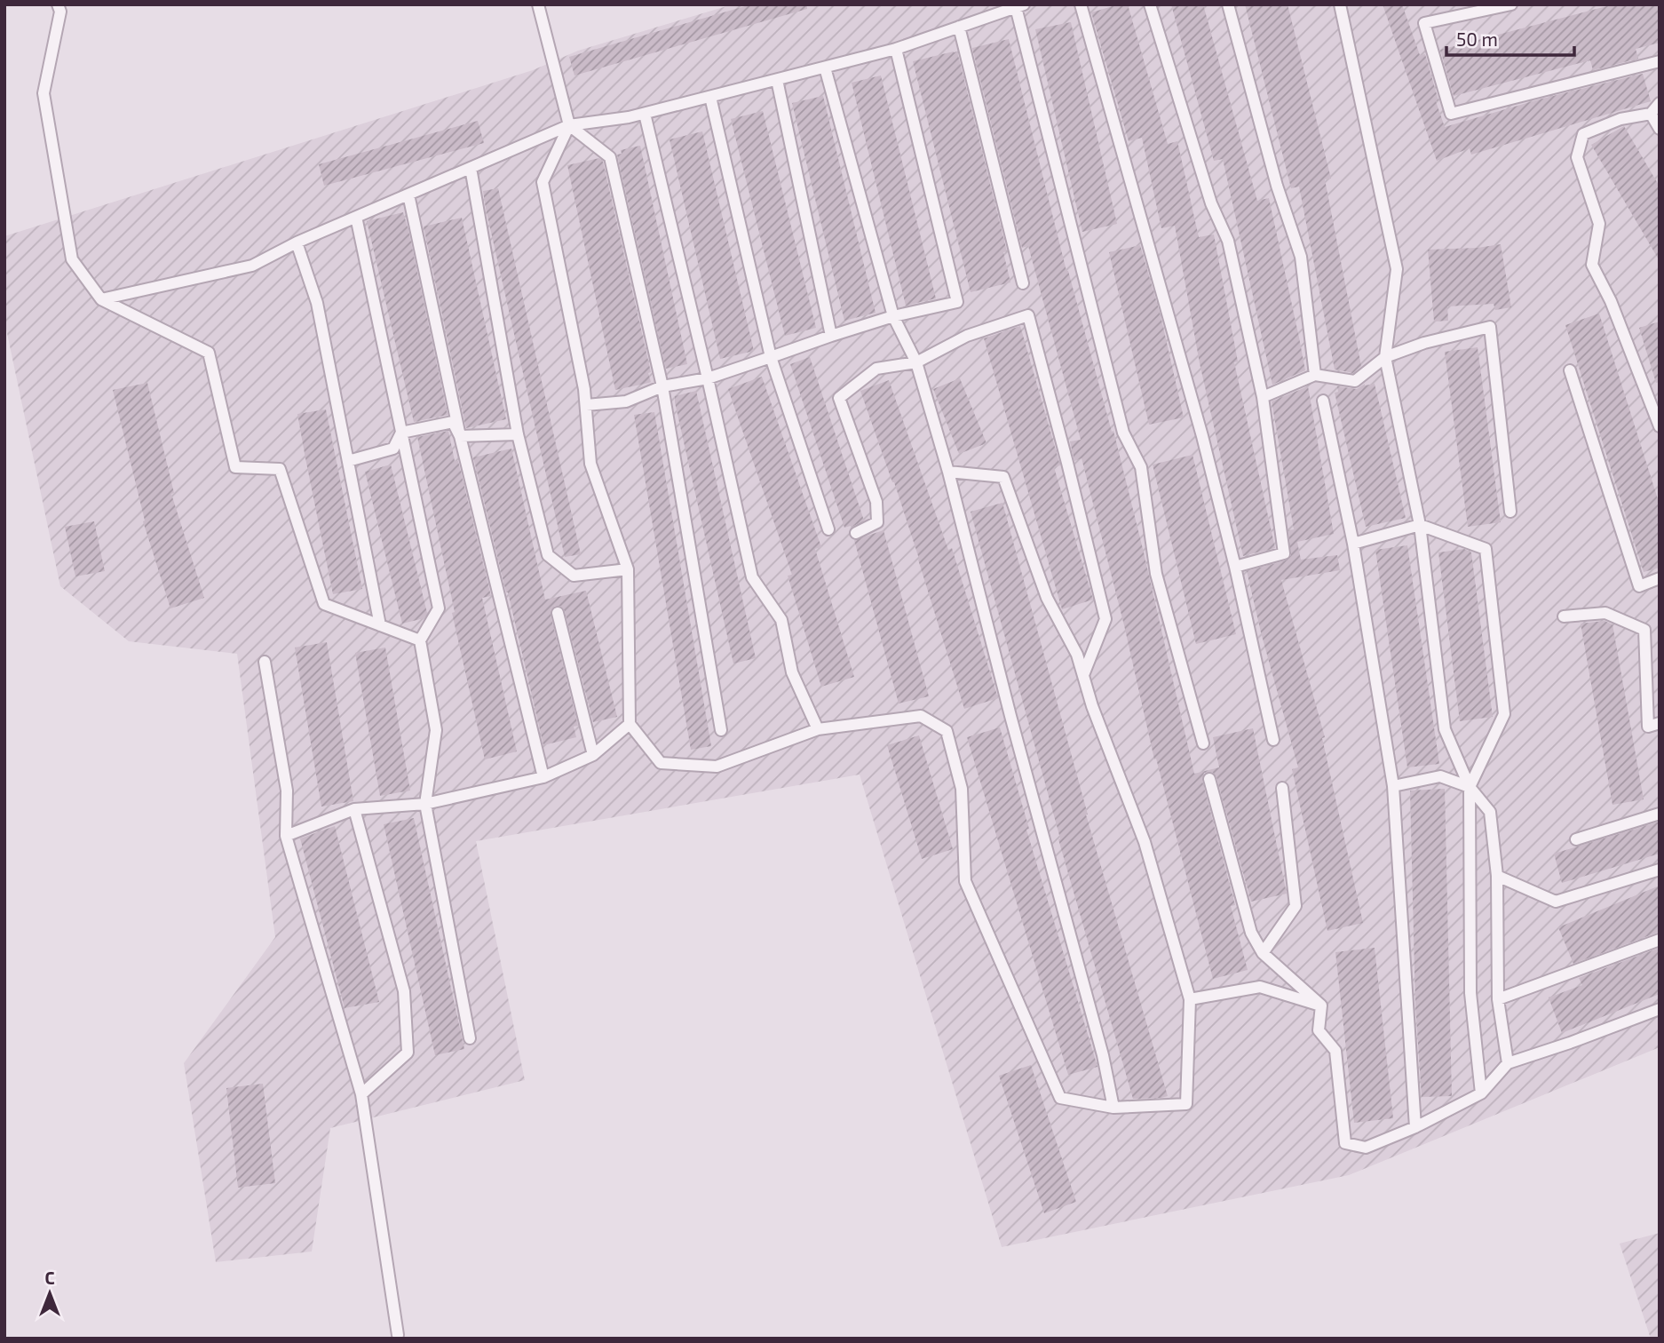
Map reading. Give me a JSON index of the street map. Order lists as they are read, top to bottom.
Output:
{
  "scale_bar": "50 m",
  "north": "top"
}
